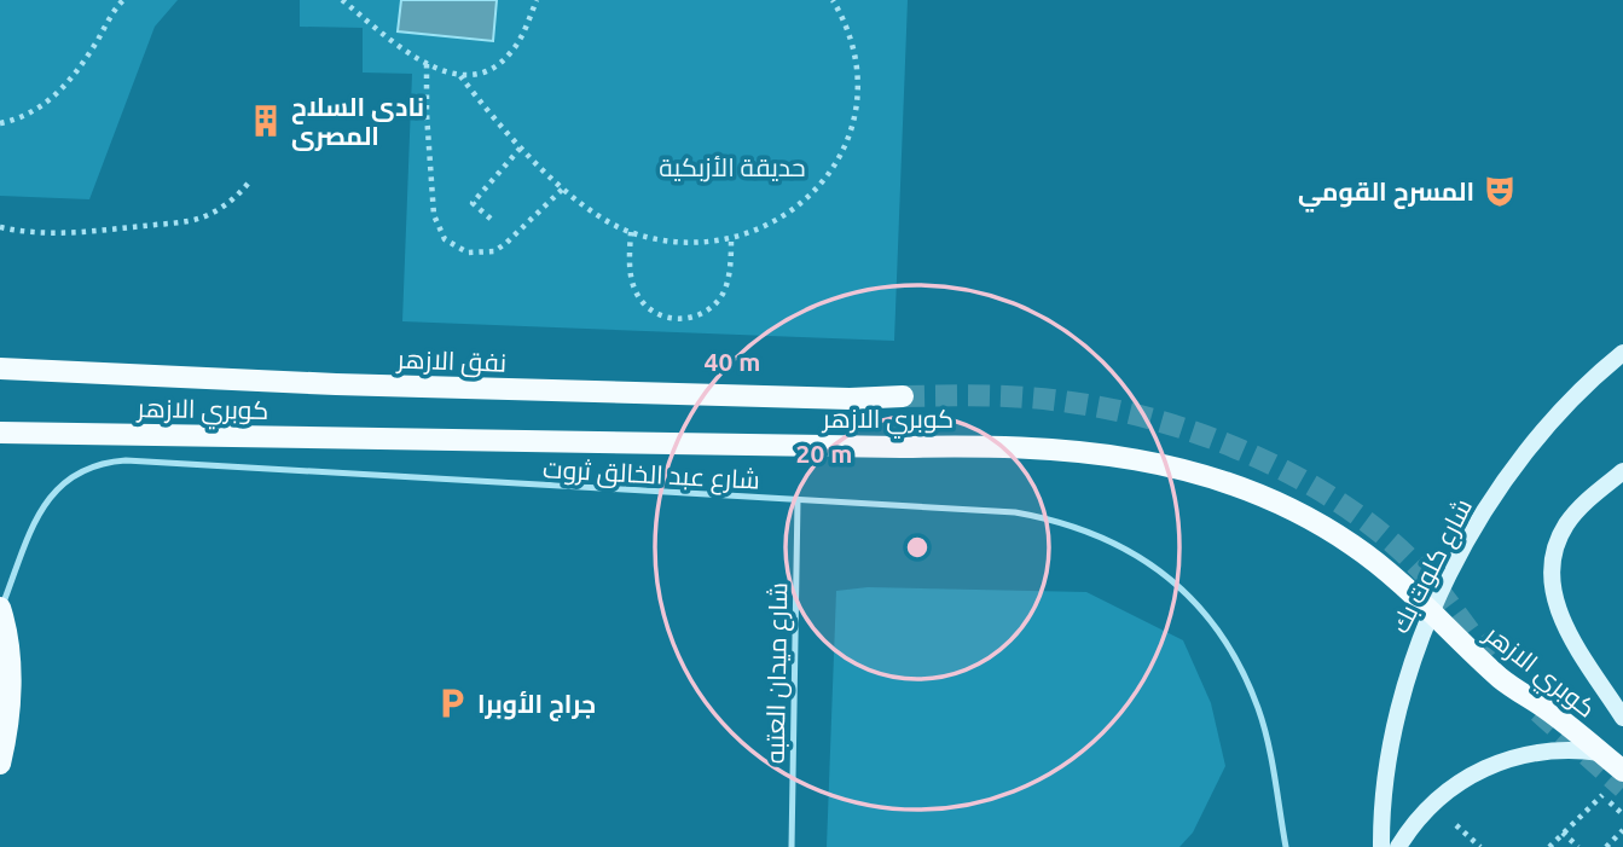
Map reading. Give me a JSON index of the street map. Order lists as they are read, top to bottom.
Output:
{
  "streets": {
    "main road": ["نفق الازهر", "كوبري الازهر"],
    "street": ["شارع كلوت بك"],
    "lane": ["شارع عبد الخالق ثروت", "شارع ميدان العتبه"]
  },
  "crossings": [
    ["شارع عبد الخالق ثروت", "شارع ميدان العتبه"]
  ],
  "parks": ["حديقة الأزبكية"],
  "places": {
    "building": ["نادى السلاح المصرى"],
    "theatre": ["المسرح القومي"],
    "parking": ["جراج الأوبرا"]
  },
  "rings": ["40 m", "20 m"]
}
